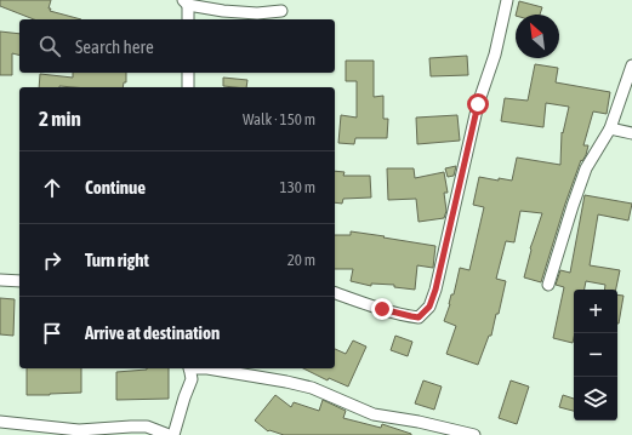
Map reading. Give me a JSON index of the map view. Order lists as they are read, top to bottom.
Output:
{
  "north": "top left",
  "page": {
    "search": "Search here",
    "heading": ["2 min", "Walk · 150 m"],
    "list": [
      ["Continue", "130 m"],
      ["Turn right", "20 m"],
      "Arrive at destination"
    ],
    "map_buttons": ["+", "−"]
  }
}
